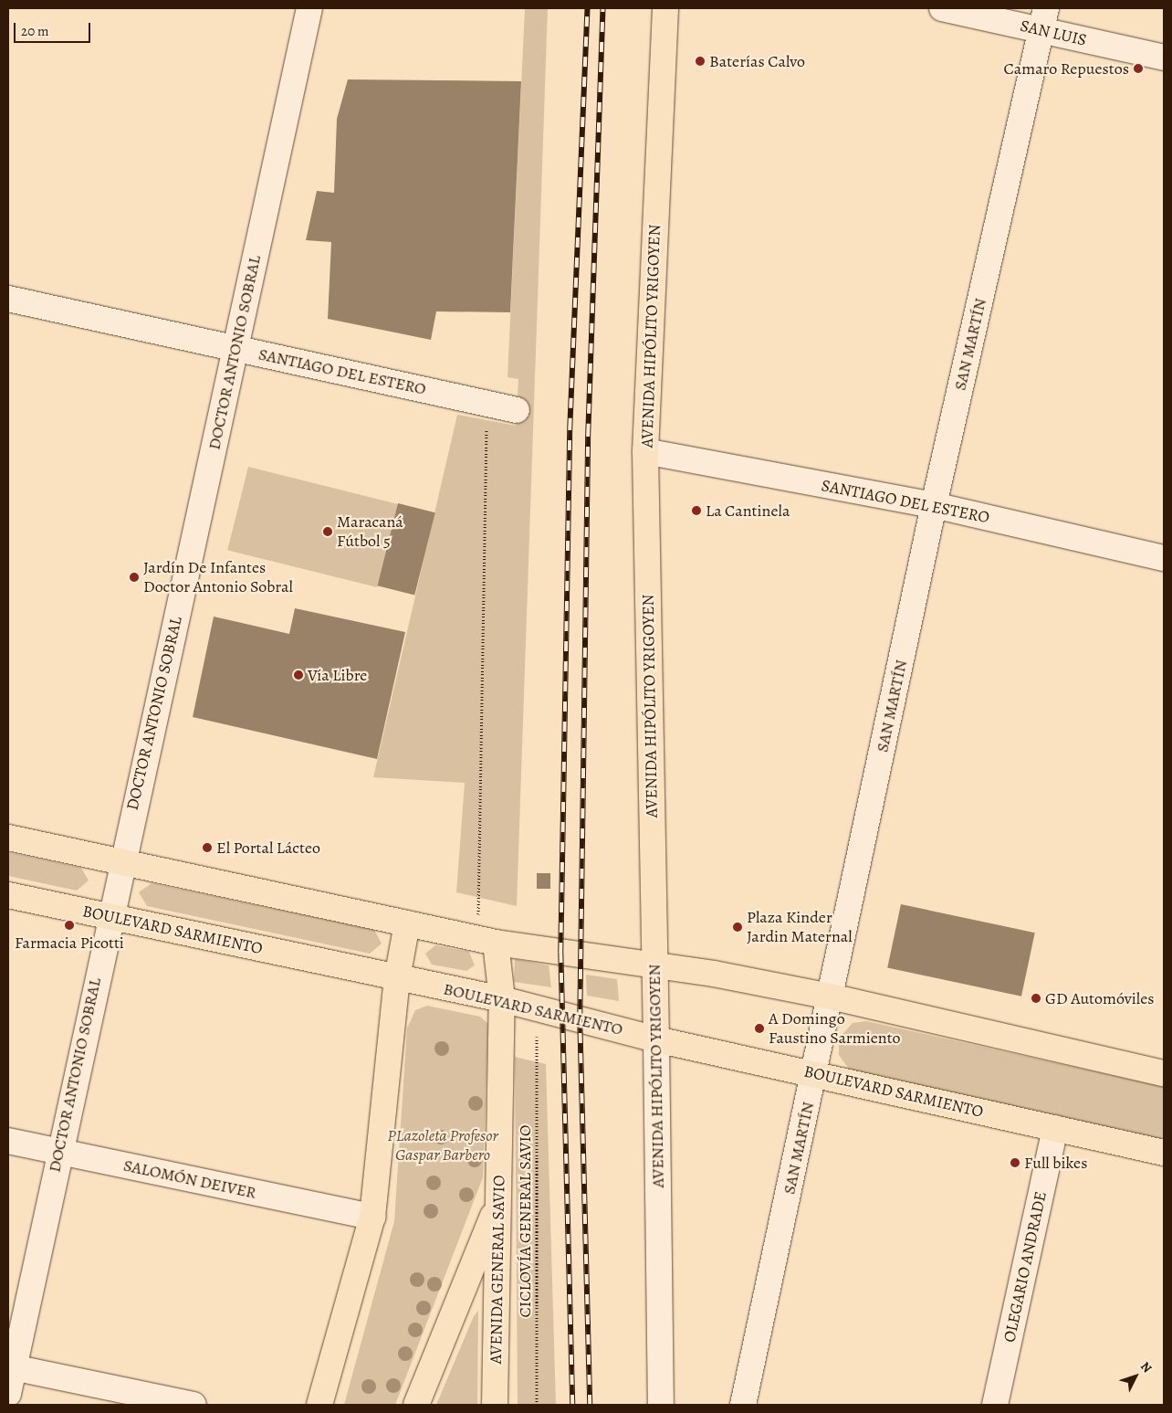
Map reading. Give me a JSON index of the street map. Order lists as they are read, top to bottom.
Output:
{
  "streets": {
    "main road": ["AVENIDA HIPÓLITO YRIGOYEN", "BOULEVARD SARMIENTO", "AVENIDA GENERAL SAVIO"],
    "street": [
      "SAN LUIS",
      "SAN MARTÍN",
      "DOCTOR ANTONIO SOBRAL",
      "SANTIAGO DEL ESTERO",
      "SALOMÓN DEIVER",
      "OLEGARIO ANDRADE"
    ],
    "path": ["CICLOVÍA GENERAL SAVIO"]
  },
  "crossings": [
    ["SAN LUIS", "SAN MARTÍN"],
    ["AVENIDA HIPÓLITO YRIGOYEN", "SANTIAGO DEL ESTERO"],
    ["AVENIDA HIPÓLITO YRIGOYEN", "BOULEVARD SARMIENTO"],
    ["SAN MARTÍN", "SANTIAGO DEL ESTERO"],
    ["SAN MARTÍN", "BOULEVARD SARMIENTO"],
    ["DOCTOR ANTONIO SOBRAL", "SANTIAGO DEL ESTERO"],
    ["DOCTOR ANTONIO SOBRAL", "BOULEVARD SARMIENTO"],
    ["DOCTOR ANTONIO SOBRAL", "SALOMÓN DEIVER"],
    ["BOULEVARD SARMIENTO", "OLEGARIO ANDRADE"],
    ["BOULEVARD SARMIENTO", "AVENIDA GENERAL SAVIO"]
  ],
  "parks": ["PLazoleta Profesor Gaspar Barbero"],
  "places": [
    "Baterías Calvo",
    "Camaro Repuestos",
    "La Cantinela",
    "Maracaná Fútbol 5",
    "Jardín De Infantes Doctor Antonio Sobral",
    "Vía Libre",
    "El Portal Lácteo",
    "Farmacia Picotti",
    "Plaza Kinder Jardin Maternal",
    "GD Automóviles",
    "A Domingo Faustino Sarmiento",
    "Full bikes"
  ],
  "scale_bar": "20 m",
  "north": "top right"
}
